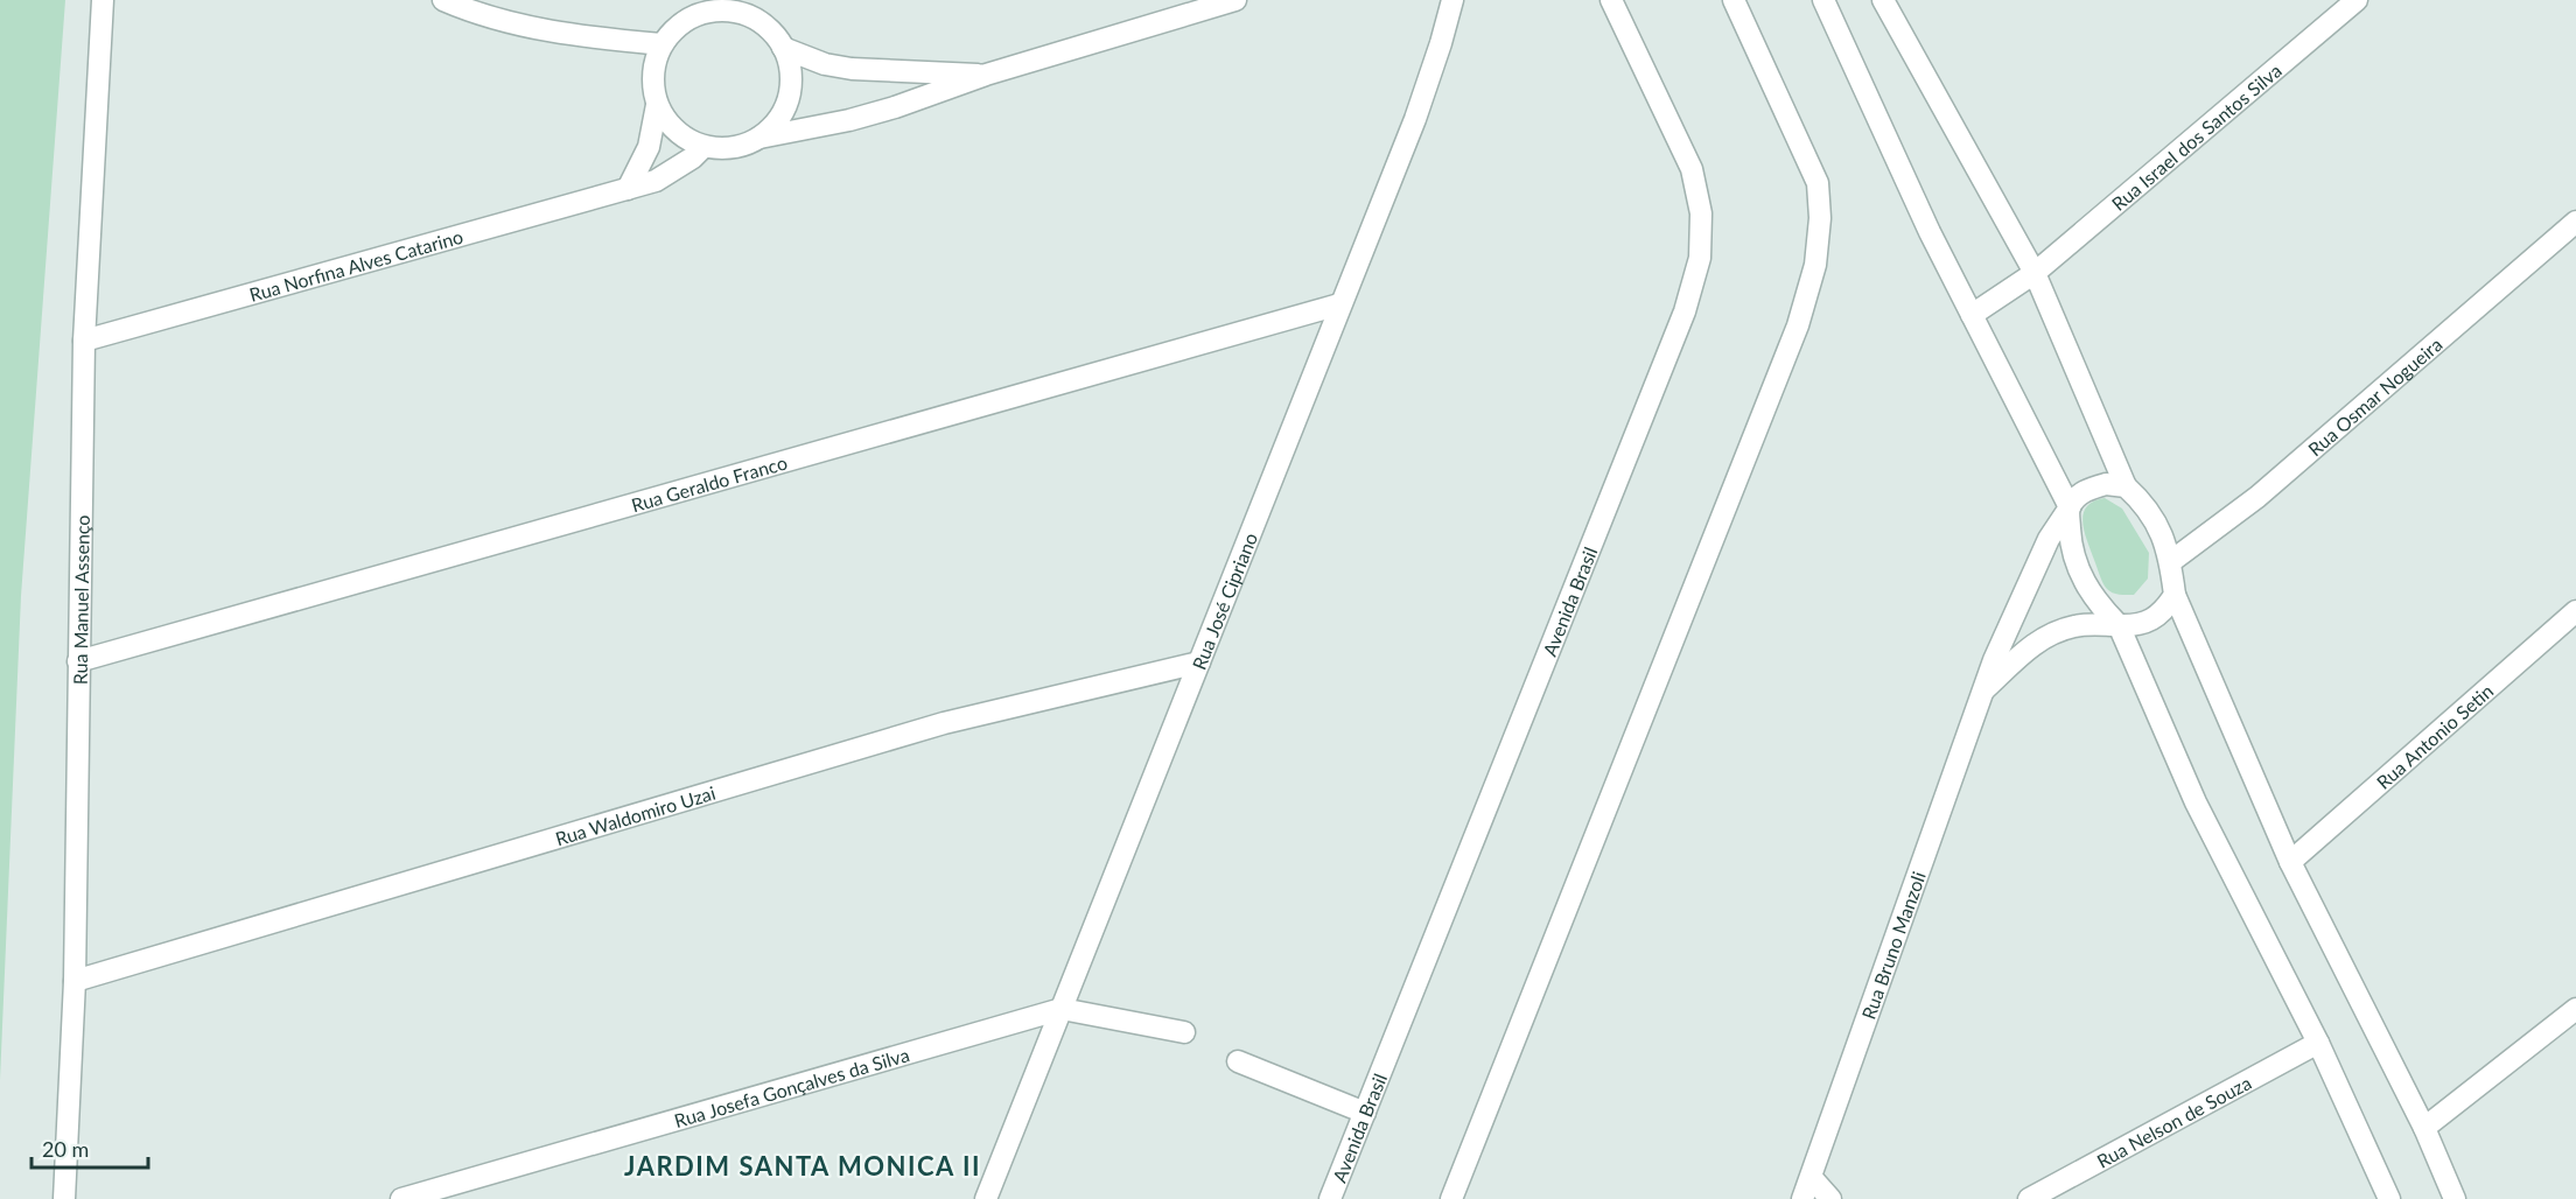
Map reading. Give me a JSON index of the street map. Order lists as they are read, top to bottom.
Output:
{
  "streets": {
    "street": [
      "Rua Israel dos Santos Silva",
      "Rua Norfina Alves Catarino",
      "Rua Osmar Nogueira",
      "Rua Geraldo Franco",
      "Rua Manuel Assenço",
      "Rua José Cipriano",
      "Avenida Brasil",
      "Rua Antonio Setin",
      "Rua Waldomiro Uzai",
      "Rua Bruno Manzoli",
      "Rua Josefa Gonçalves da Silva",
      "Rua Nelson de Souza"
    ]
  },
  "crossings": [
    ["Rua Norfina Alves Catarino", "Rua Manuel Assenço"],
    ["Rua Osmar Nogueira", "Rua Bruno Manzoli"],
    ["Rua Geraldo Franco", "Rua Manuel Assenço"],
    ["Rua Geraldo Franco", "Rua José Cipriano"],
    ["Rua Manuel Assenço", "Rua Waldomiro Uzai"],
    ["Rua José Cipriano", "Rua Waldomiro Uzai"],
    ["Rua José Cipriano", "Rua Josefa Gonçalves da Silva"]
  ],
  "districts": ["JARDIM SANTA MONICA II"],
  "scale_bar": "20 m"
}
